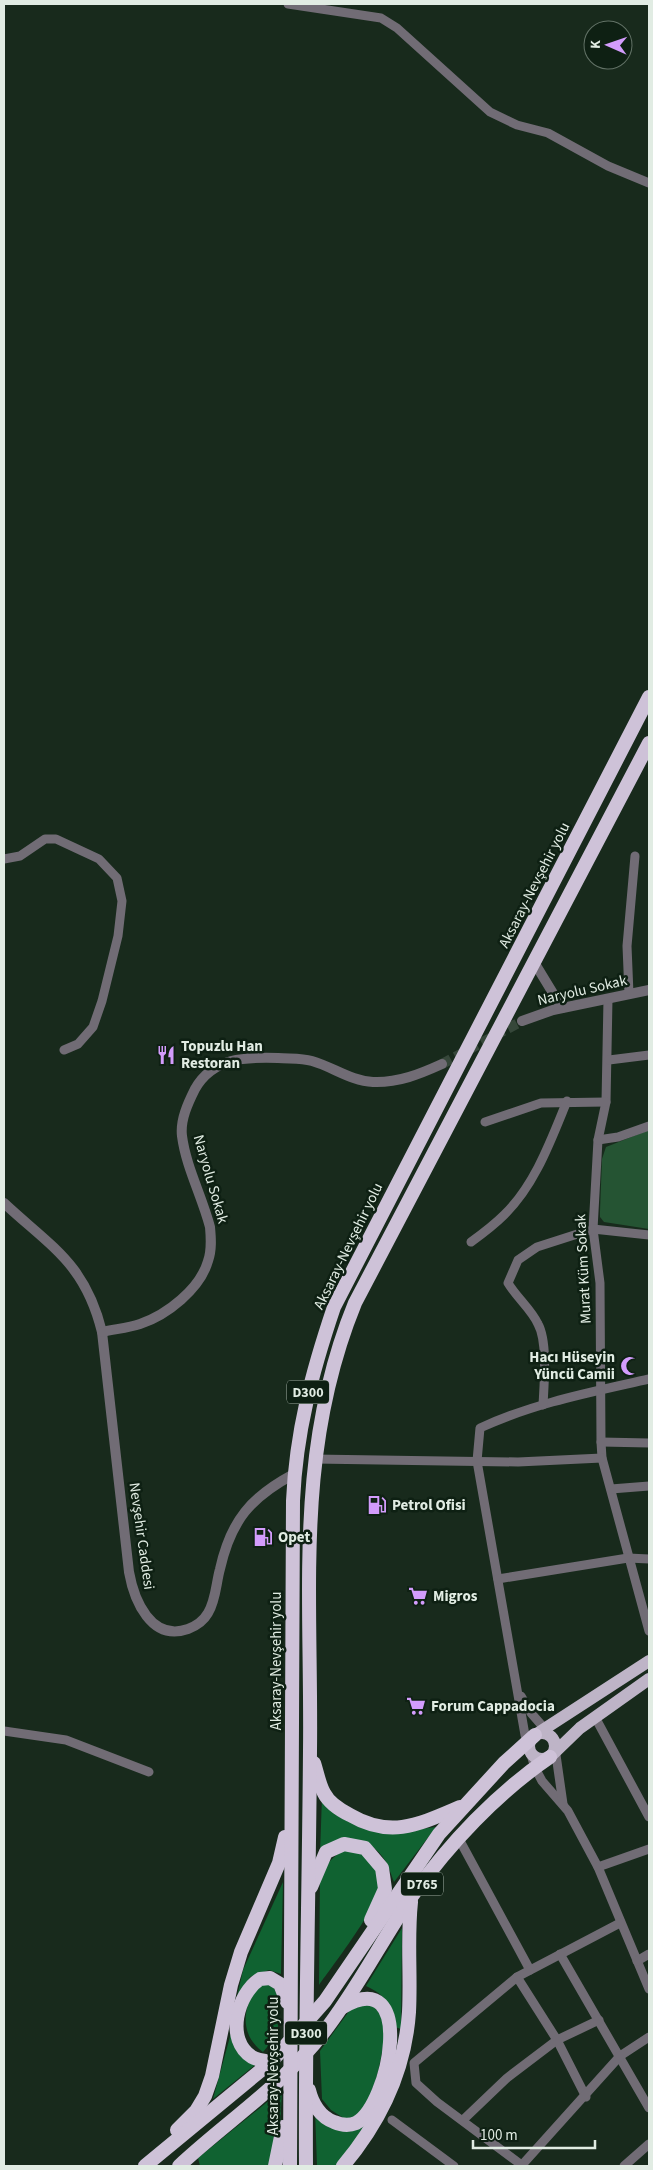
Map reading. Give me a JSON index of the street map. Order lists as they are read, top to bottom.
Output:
{
  "streets": {
    "highway": ["Aksaray-Nevşehir yolu", "D300", "D765"],
    "street": ["Naryolu Sokak", "Murat Küm Sokak", "Nevşehir Caddesi"]
  },
  "crossings": [
    ["Aksaray-Nevşehir yolu", "Nevşehir Caddesi"],
    ["Naryolu Sokak", "Murat Küm Sokak"],
    ["Naryolu Sokak", "Nevşehir Caddesi"]
  ],
  "places": {
    "restaurant": ["Topuzlu Han Restoran"],
    "mosque": ["Hacı Hüseyin Yüncü Camii"],
    "fuel station": ["Petrol Ofisi", "Opet"],
    "supermarket": ["Migros", "Forum Cappadocia"]
  },
  "scale_bar": "100 m",
  "north": "left"
}
